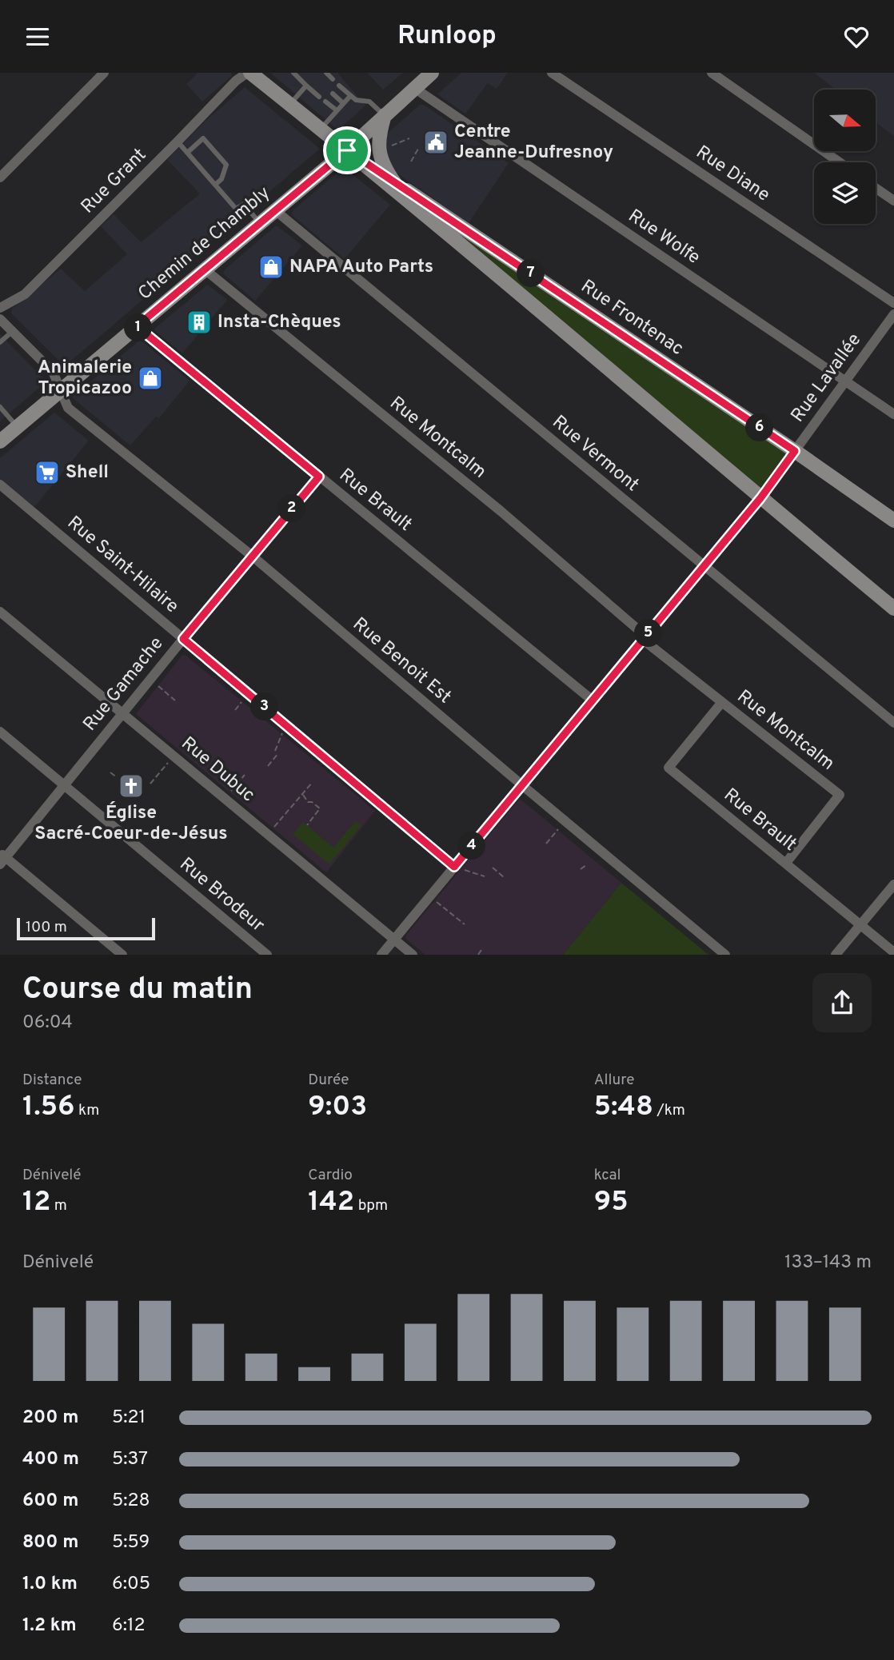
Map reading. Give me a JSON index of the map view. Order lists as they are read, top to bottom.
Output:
{
  "streets": {
    "main road": ["Chemin de Chambly", "Rue Frontenac"],
    "street": [
      "Rue Diane",
      "Rue Grant",
      "Rue Wolfe",
      "Rue Lavallée",
      "Rue Montcalm",
      "Rue Vermont",
      "Rue Brault",
      "Rue Saint-Hilaire",
      "Rue Benoit Est",
      "Rue Gamache",
      "Rue Dubuc",
      "Rue Brodeur"
    ]
  },
  "crossings": [
    ["Rue Wolfe", "Chemin de Chambly"],
    ["Rue Wolfe", "Rue Lavallée"],
    ["Chemin de Chambly", "Rue Frontenac"],
    ["Chemin de Chambly", "Rue Montcalm"],
    ["Chemin de Chambly", "Rue Vermont"],
    ["Chemin de Chambly", "Rue Brault"],
    ["Chemin de Chambly", "Rue Benoit Est"],
    ["Rue Frontenac", "Rue Lavallée"],
    ["Rue Lavallée", "Rue Montcalm"],
    ["Rue Lavallée", "Rue Vermont"],
    ["Rue Lavallée", "Rue Brault"],
    ["Rue Lavallée", "Rue Saint-Hilaire"],
    ["Rue Lavallée", "Rue Benoit Est"],
    ["Rue Lavallée", "Rue Dubuc"],
    ["Rue Montcalm", "Rue Brault"],
    ["Rue Brault", "Rue Gamache"],
    ["Rue Saint-Hilaire", "Rue Gamache"],
    ["Rue Benoit Est", "Rue Gamache"],
    ["Rue Gamache", "Rue Dubuc"],
    ["Rue Gamache", "Rue Brodeur"]
  ],
  "places": {
    "public building": ["Centre Jeanne-Dufresnoy"],
    "shop": ["NAPA Auto Parts", "Animalerie Tropicazoo"],
    "building": ["Insta-Chèques"],
    "supermarket": ["Shell"],
    "church": ["Église Sacré-Coeur-de-Jésus"]
  },
  "scale_bar": "100 m",
  "north": "right",
  "page": {
    "header": "Runloop",
    "pins": [
      "7",
      "1",
      "6",
      "2",
      "5",
      "3",
      "4"
    ],
    "scale": "100 m",
    "heading": ["Course du matin", "06:04"],
    "stats": [
      ["Distance", "1.56 km"],
      ["Durée", "9:03"],
      ["Allure", "5:48 /km"],
      ["Dénivelé", "12 m"],
      ["Cardio", "142 bpm"],
      ["kcal", "95"]
    ],
    "chart": ["Dénivelé", "133–143 m"],
    "list": [
      {
        "name": "200 m",
        "note": "5:21"
      },
      {
        "name": "400 m",
        "note": "5:37"
      },
      {
        "name": "600 m",
        "note": "5:28"
      },
      {
        "name": "800 m",
        "note": "5:59"
      },
      {
        "name": "1.0 km",
        "note": "6:05"
      },
      {
        "name": "1.2 km",
        "note": "6:12"
      }
    ]
  }
}
